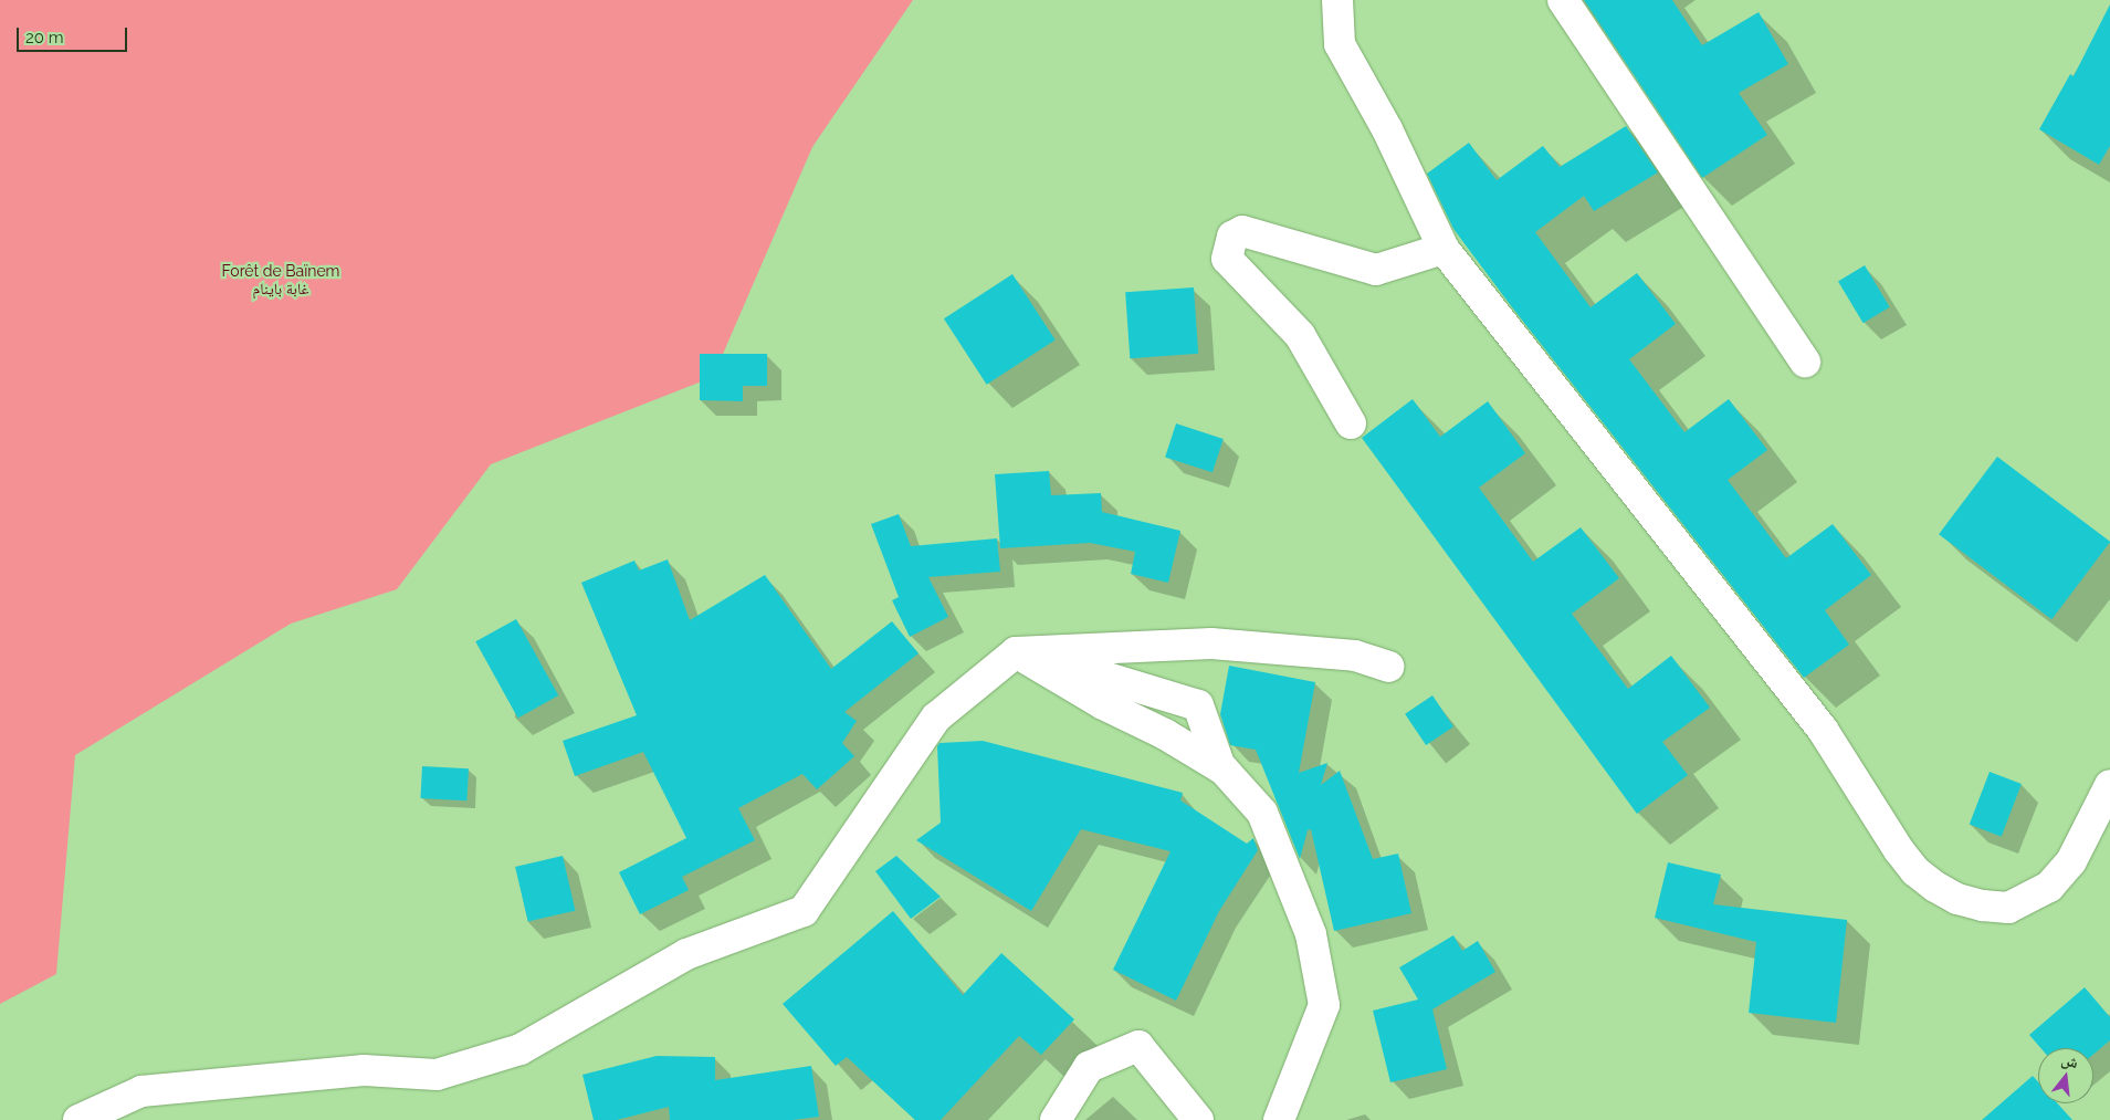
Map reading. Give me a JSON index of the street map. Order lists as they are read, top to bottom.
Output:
{
  "parks": ["Forêt de Baïnem غابة باينام"],
  "scale_bar": "20 m",
  "north": "top"
}
